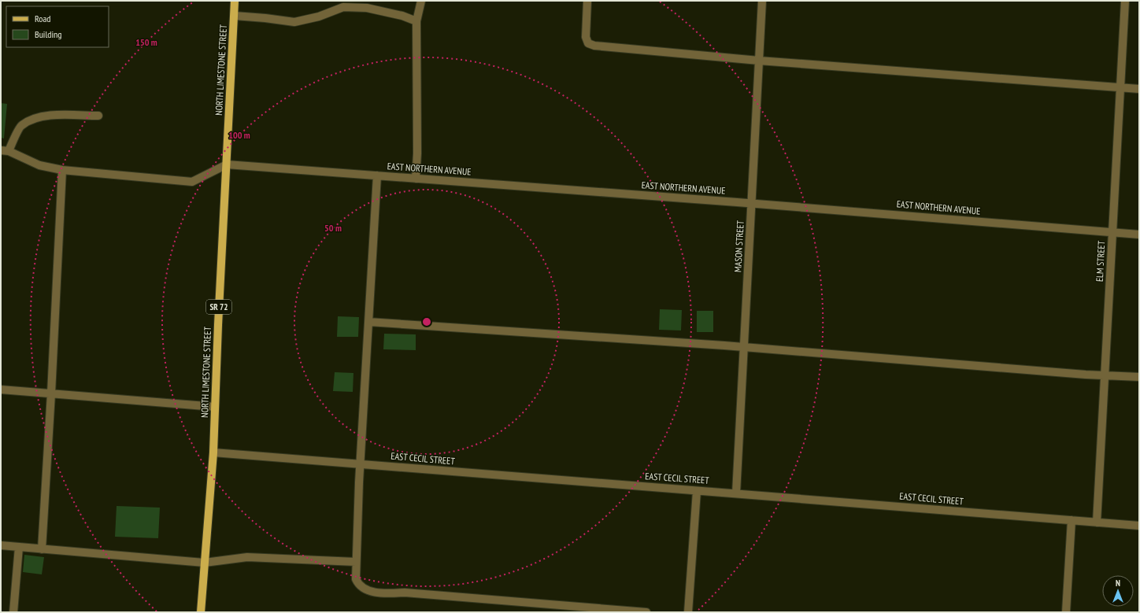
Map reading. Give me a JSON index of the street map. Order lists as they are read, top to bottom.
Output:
{
  "streets": {
    "main road": ["NORTH LIMESTONE STREET", "SR 72"],
    "street": [
      "EAST NORTHERN AVENUE",
      "MASON STREET",
      "ELM STREET",
      "EAST CECIL STREET"
    ]
  },
  "crossings": [
    ["NORTH LIMESTONE STREET", "EAST NORTHERN AVENUE"],
    ["NORTH LIMESTONE STREET", "EAST CECIL STREET"],
    ["EAST NORTHERN AVENUE", "MASON STREET"],
    ["EAST NORTHERN AVENUE", "ELM STREET"],
    ["MASON STREET", "EAST CECIL STREET"],
    ["ELM STREET", "EAST CECIL STREET"]
  ],
  "legend": ["Road", "Building"],
  "north": "top",
  "rings": ["150 m", "100 m", "50 m"]
}
